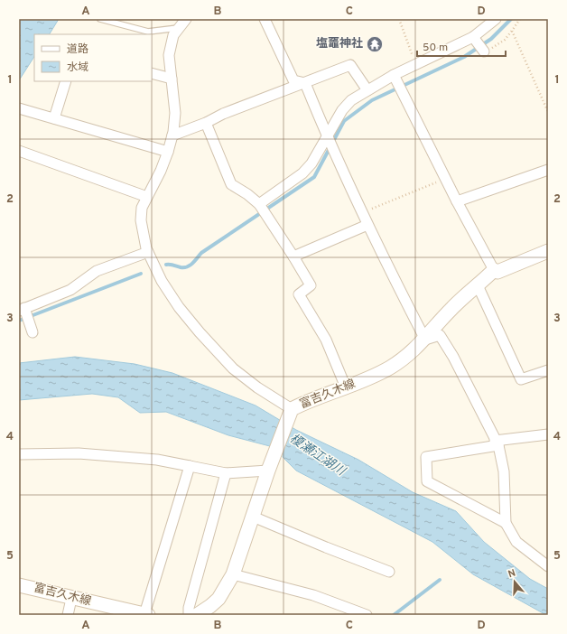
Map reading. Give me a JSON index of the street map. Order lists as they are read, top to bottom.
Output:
{
  "streets": {
    "main road": ["富吉久木線"]
  },
  "water": ["榎瀬江湖川"],
  "places": {
    "temple": ["塩竈神社"]
  },
  "legend": ["道路", "水域"],
  "scale_bar": "50 m",
  "north": "top",
  "grid": {
    "columns": [
      "A",
      "B",
      "C",
      "D"
    ],
    "rows": [
      "1",
      "2",
      "3",
      "4",
      "5"
    ]
  }
}
